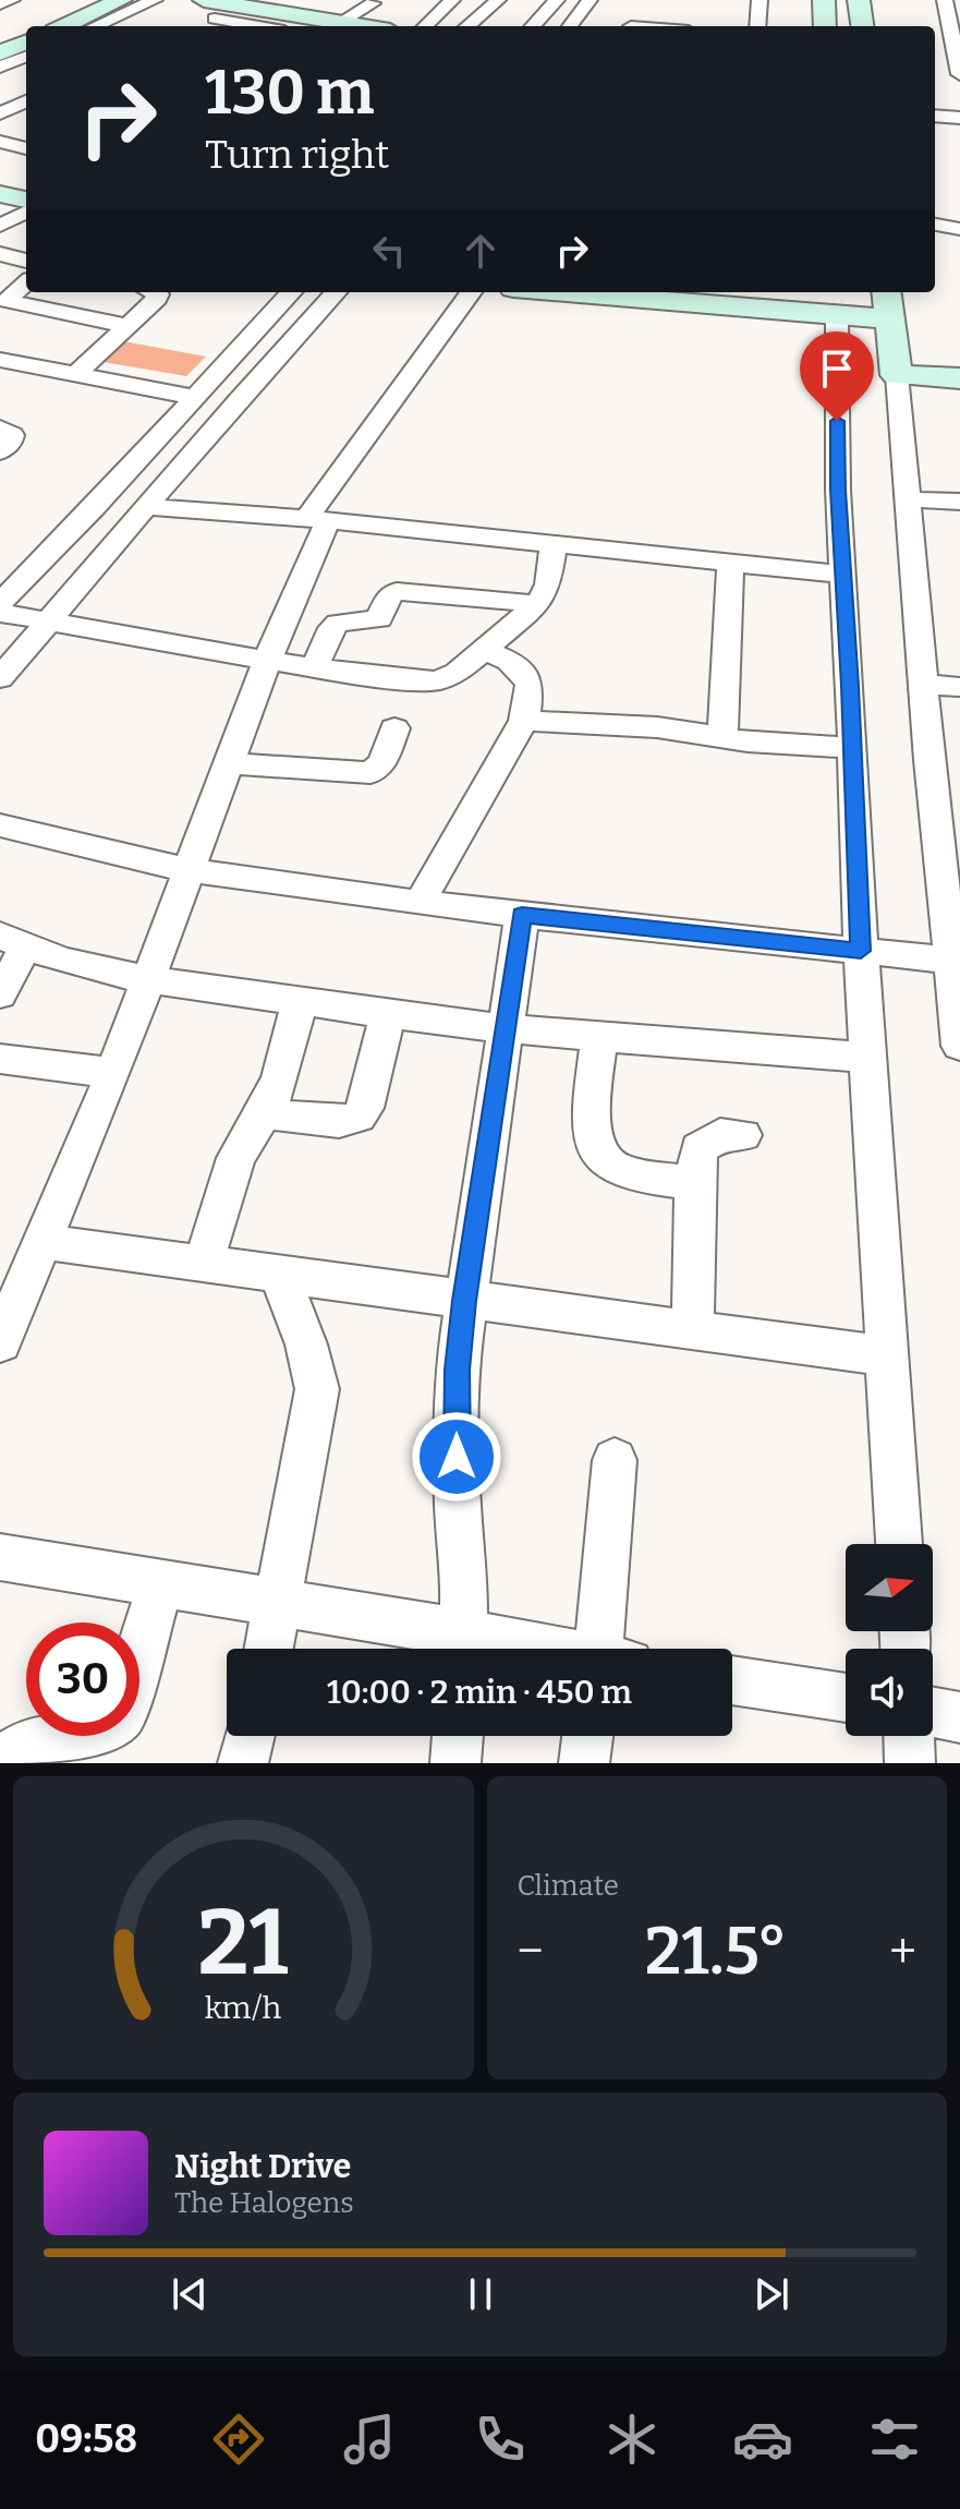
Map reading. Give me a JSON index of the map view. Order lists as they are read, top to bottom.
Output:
{
  "north": "right",
  "page": {
    "turn": ["130 m", "Turn right"],
    "limit": "30",
    "trip": "10:00 · 2 min · 450 m",
    "tile": "Climate",
    "heat": ["−", "21.5°", "+"],
    "song": ["Night Drive", "The Halogens"],
    "tabs": "09:58",
    "gauge": ["21", "km/h"]
  }
}
